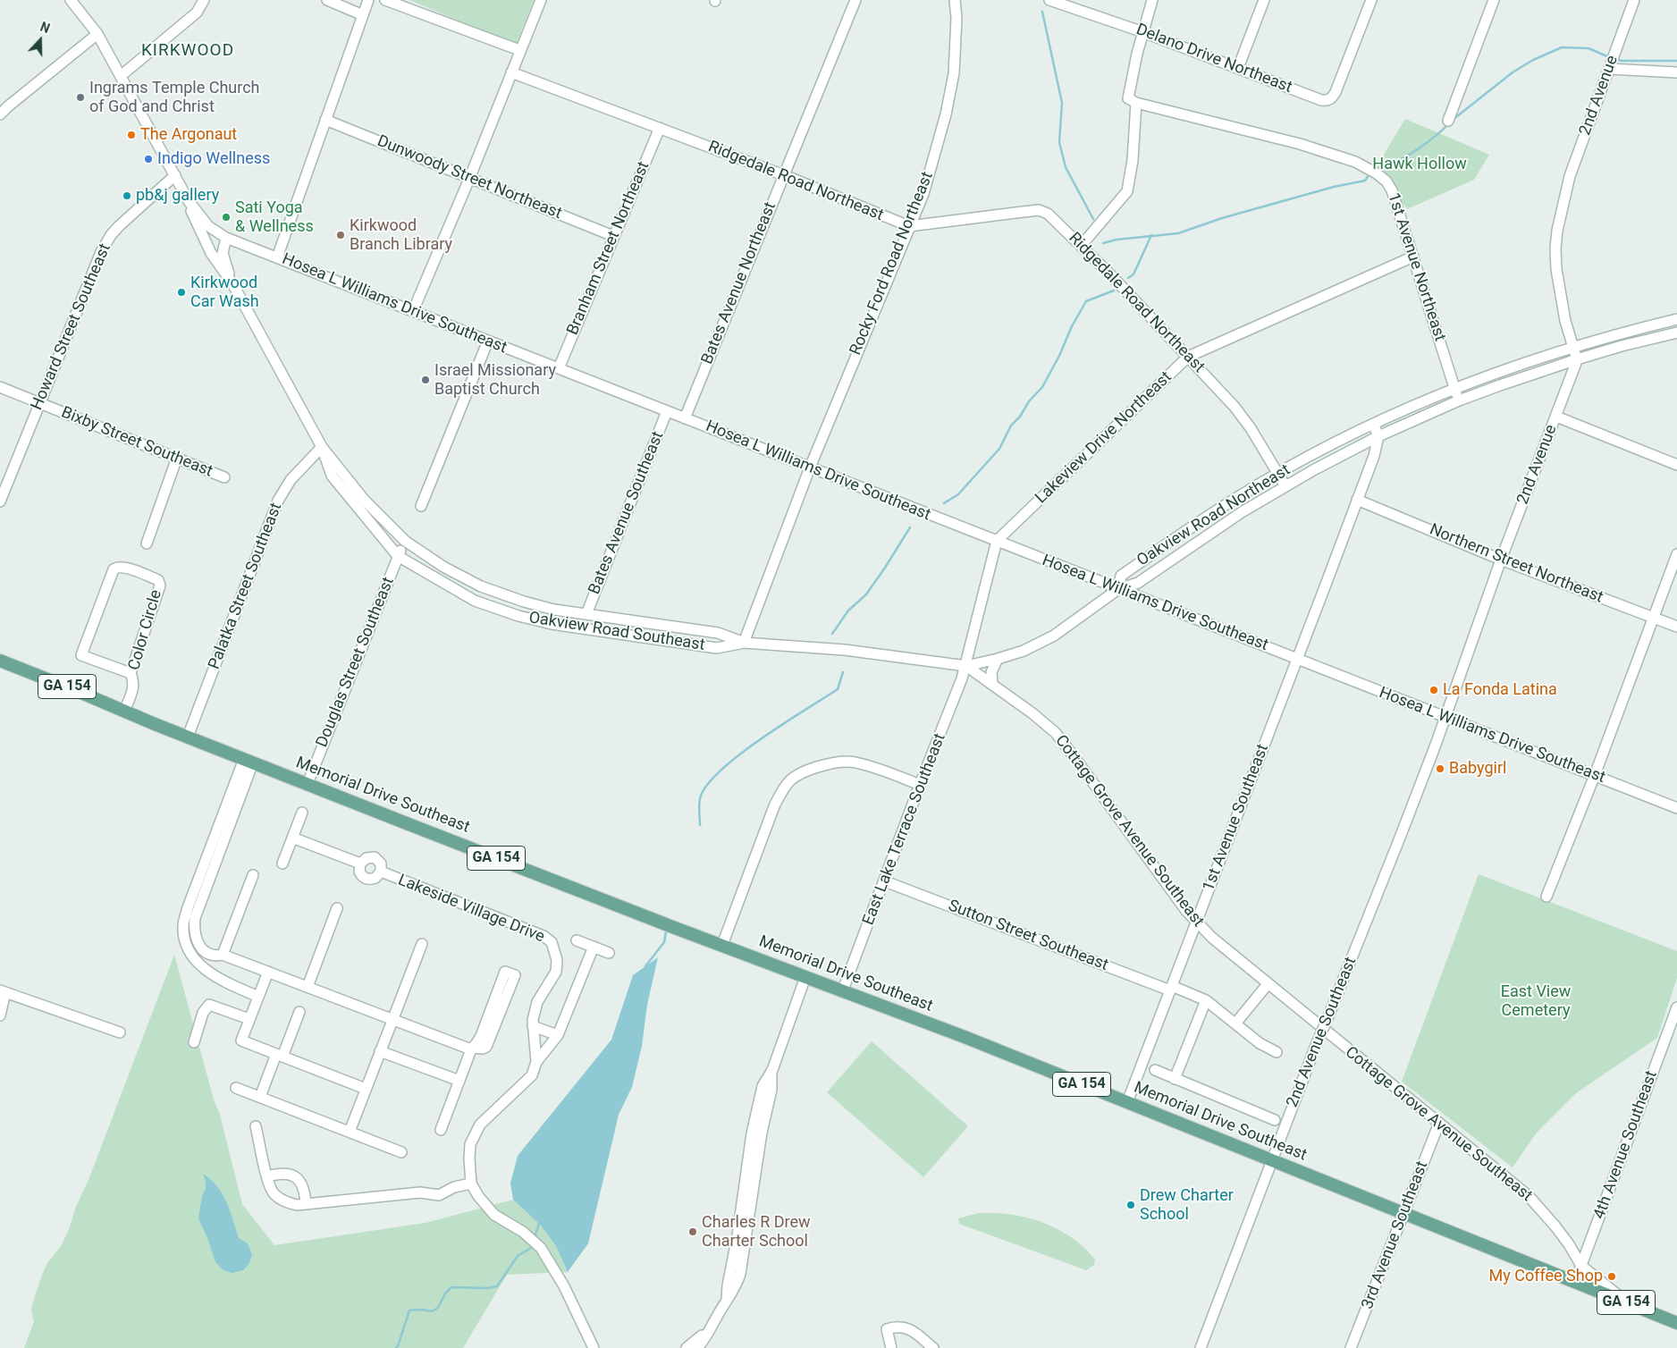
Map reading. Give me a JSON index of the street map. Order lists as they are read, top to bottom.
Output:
{
  "streets": {
    "main road": ["GA 154", "Memorial Drive Southeast"],
    "street": [
      "Delano Drive Northeast",
      "2nd Avenue",
      "Dunwoody Street Northeast",
      "Ridgedale Road Northeast",
      "Branham Street Northeast",
      "Rocky Ford Road Northeast",
      "1st Avenue Northeast",
      "Bates Avenue Northeast",
      "Hosea L Williams Drive Southeast",
      "Howard Street Southeast",
      "Lakeview Drive Northeast",
      "Bixby Street Southeast",
      "Bates Avenue Southeast",
      "Oakview Road Northeast",
      "Northern Street Northeast",
      "Palatka Street Southeast",
      "Color Circle",
      "Oakview Road Southeast",
      "Douglas Street Southeast",
      "1st Avenue Southeast",
      "East Lake Terrace Southeast",
      "Cottage Grove Avenue Southeast",
      "Lakeside Village Drive",
      "Sutton Street Southeast",
      "2nd Avenue Southeast",
      "4th Avenue Southeast",
      "3rd Avenue Southeast"
    ]
  },
  "crossings": [
    ["2nd Avenue", "Hosea L Williams Drive Southeast"],
    ["2nd Avenue", "Oakview Road Northeast"],
    ["2nd Avenue", "Northern Street Northeast"],
    ["2nd Avenue", "2nd Avenue Southeast"],
    ["Dunwoody Street Northeast", "Branham Street Northeast"],
    ["Ridgedale Road Northeast", "Branham Street Northeast"],
    ["Ridgedale Road Northeast", "Rocky Ford Road Northeast"],
    ["Ridgedale Road Northeast", "Bates Avenue Northeast"],
    ["Ridgedale Road Northeast", "Lakeview Drive Northeast"],
    ["Ridgedale Road Northeast", "Oakview Road Northeast"],
    ["Branham Street Northeast", "Hosea L Williams Drive Southeast"],
    ["Rocky Ford Road Northeast", "Hosea L Williams Drive Southeast"],
    ["Rocky Ford Road Northeast", "Oakview Road Southeast"],
    ["1st Avenue Northeast", "Lakeview Drive Northeast"],
    ["1st Avenue Northeast", "Oakview Road Northeast"],
    ["Bates Avenue Northeast", "Hosea L Williams Drive Southeast"],
    ["Hosea L Williams Drive Southeast", "Howard Street Southeast"],
    ["Hosea L Williams Drive Southeast", "Lakeview Drive Northeast"],
    ["Hosea L Williams Drive Southeast", "Bates Avenue Southeast"],
    ["Hosea L Williams Drive Southeast", "Oakview Road Northeast"],
    ["Hosea L Williams Drive Southeast", "Oakview Road Southeast"],
    ["Hosea L Williams Drive Southeast", "1st Avenue Southeast"],
    ["Hosea L Williams Drive Southeast", "East Lake Terrace Southeast"],
    ["Hosea L Williams Drive Southeast", "2nd Avenue Southeast"],
    ["Howard Street Southeast", "Bixby Street Southeast"],
    ["Lakeview Drive Northeast", "East Lake Terrace Southeast"],
    ["Bates Avenue Southeast", "Oakview Road Southeast"],
    ["Oakview Road Northeast", "Oakview Road Southeast"],
    ["Palatka Street Southeast", "Oakview Road Southeast"],
    ["Palatka Street Southeast", "Memorial Drive Southeast"],
    ["Color Circle", "Memorial Drive Southeast"],
    ["Oakview Road Southeast", "Douglas Street Southeast"],
    ["Oakview Road Southeast", "East Lake Terrace Southeast"],
    ["Oakview Road Southeast", "Cottage Grove Avenue Southeast"],
    ["Douglas Street Southeast", "Memorial Drive Southeast"],
    ["Memorial Drive Southeast", "1st Avenue Southeast"],
    ["Memorial Drive Southeast", "East Lake Terrace Southeast"],
    ["Memorial Drive Southeast", "Cottage Grove Avenue Southeast"],
    ["Memorial Drive Southeast", "2nd Avenue Southeast"],
    ["Memorial Drive Southeast", "4th Avenue Southeast"],
    ["Memorial Drive Southeast", "3rd Avenue Southeast"],
    ["1st Avenue Southeast", "Cottage Grove Avenue Southeast"],
    ["1st Avenue Southeast", "Sutton Street Southeast"],
    ["East Lake Terrace Southeast", "Cottage Grove Avenue Southeast"],
    ["East Lake Terrace Southeast", "Sutton Street Southeast"],
    ["Cottage Grove Avenue Southeast", "4th Avenue Southeast"],
    ["Cottage Grove Avenue Southeast", "3rd Avenue Southeast"]
  ],
  "districts": ["KIRKWOOD"],
  "parks": ["Hawk Hollow", "East View Cemetery"],
  "places": [
    "Ingrams Temple Church of God and Christ",
    "The Argonaut",
    "Indigo Wellness",
    "pb&j gallery",
    "Sati Yoga & Wellness",
    "Kirkwood Branch Library",
    "Kirkwood Car Wash",
    "Israel Missionary Baptist Church",
    "La Fonda Latina",
    "Babygirl",
    "Drew Charter School",
    "Charles R Drew Charter School",
    "My Coffee Shop"
  ],
  "north": "top"
}
